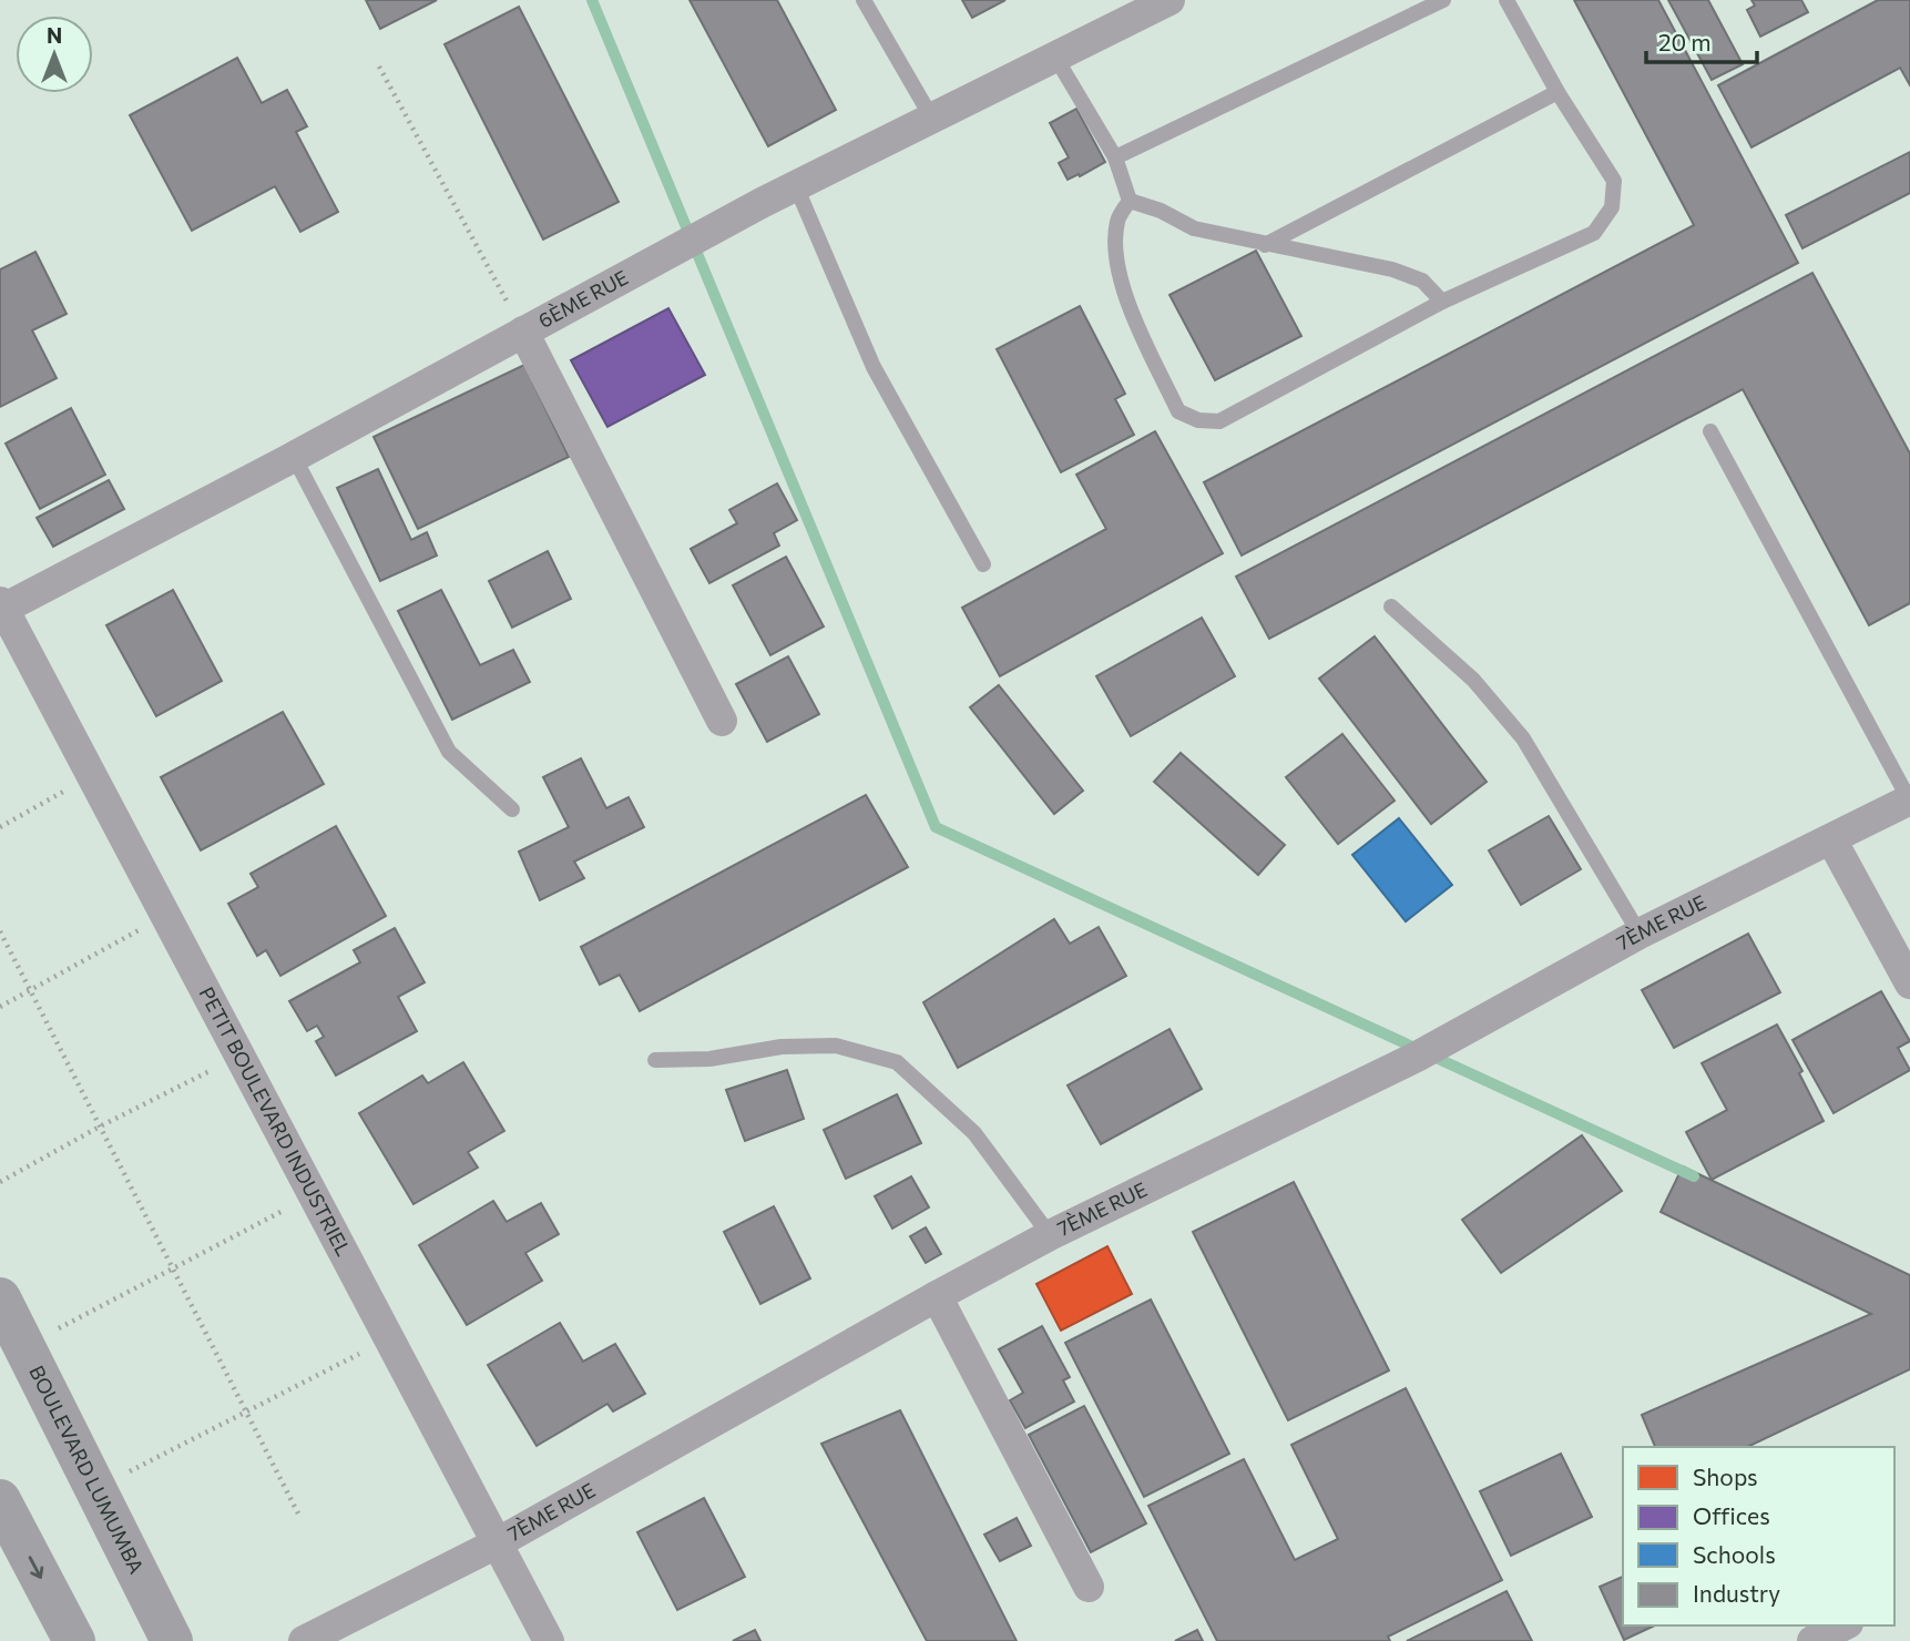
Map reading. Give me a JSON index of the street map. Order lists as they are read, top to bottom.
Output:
{
  "streets": {
    "highway": ["BOULEVARD LUMUMBA"],
    "street": ["6ÈME RUE", "7ÈME RUE", "PETIT BOULEVARD INDUSTRIEL"]
  },
  "crossings": [
    ["6ÈME RUE", "PETIT BOULEVARD INDUSTRIEL"],
    ["7ÈME RUE", "PETIT BOULEVARD INDUSTRIEL"]
  ],
  "legend": [
    "Shops",
    "Offices",
    "Schools",
    "Industry"
  ],
  "scale_bar": "20 m",
  "north": "top"
}
